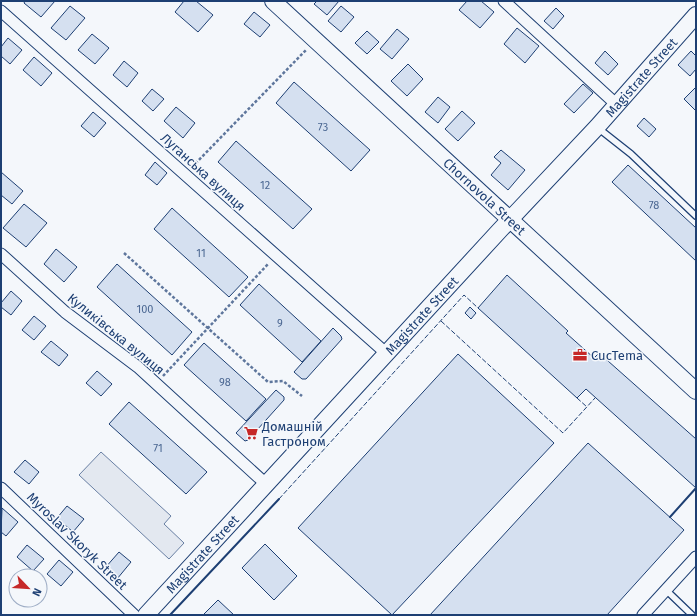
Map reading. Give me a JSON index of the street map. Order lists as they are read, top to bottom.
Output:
{
  "streets": {
    "street": [
      "Magistrate Street",
      "Луганська вулиця",
      "Chornovola Street",
      "Куликівська вулиця",
      "Myroslav Skoryk Street"
    ]
  },
  "crossings": [
    ["Magistrate Street", "Луганська вулиця"],
    ["Magistrate Street", "Chornovola Street"],
    ["Magistrate Street", "Куликівська вулиця"]
  ],
  "places": {
    "office": ["CucTema"],
    "supermarket": ["Домашній Гастроном"]
  },
  "house_numbers": [
    "73",
    "12",
    "78",
    "11",
    "100",
    "9",
    "98",
    "71"
  ],
  "north": "bottom right"
}
